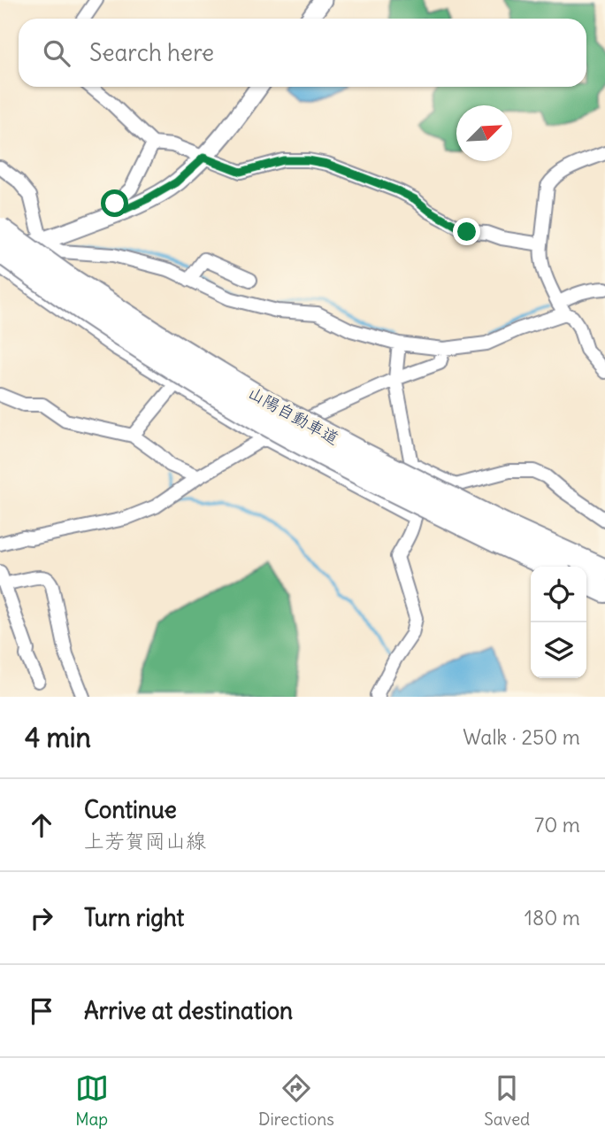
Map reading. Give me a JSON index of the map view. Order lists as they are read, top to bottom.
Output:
{
  "streets": {
    "highway": ["山陽自動車道"]
  },
  "north": "top right",
  "page": {
    "search": "Search here",
    "heading": ["4 min", "Walk · 250 m"],
    "list": [
      ["Continue", "上芳賀岡山線", "70 m"],
      ["Turn right", "180 m"],
      "Arrive at destination"
    ],
    "nav": ["Map", "Directions", "Saved"]
  }
}
